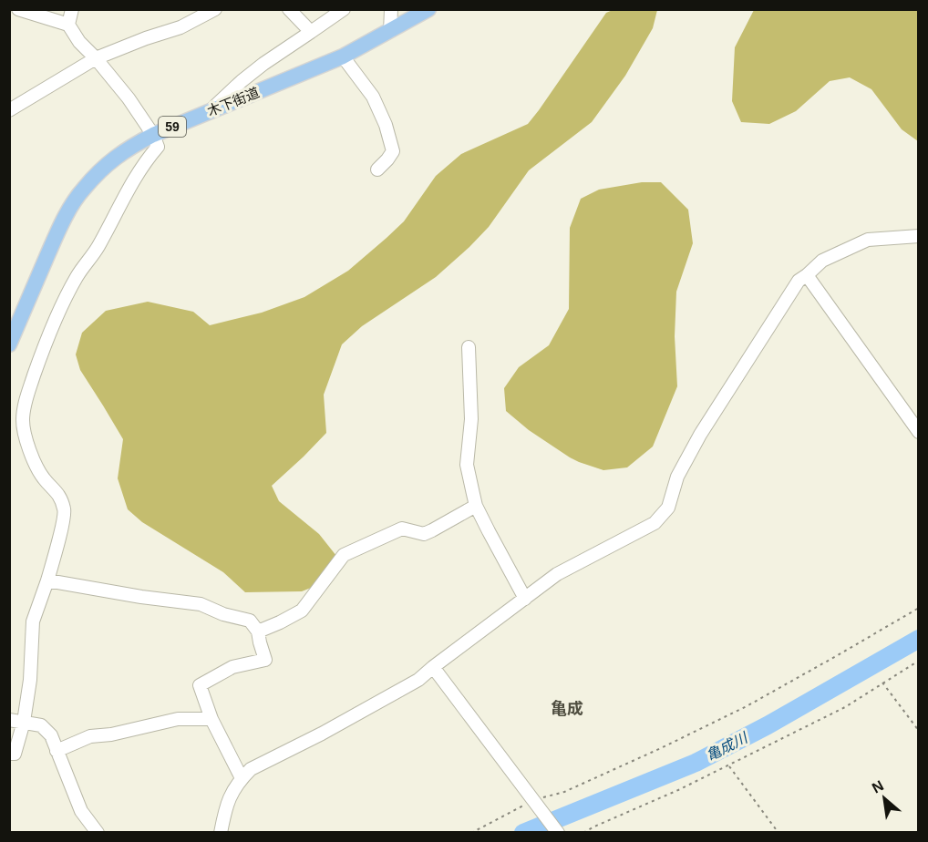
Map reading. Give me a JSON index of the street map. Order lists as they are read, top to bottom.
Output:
{
  "streets": {
    "main road": ["木下街道", "59"]
  },
  "districts": ["亀成"],
  "water": ["亀成川"],
  "north": "top left"
}
